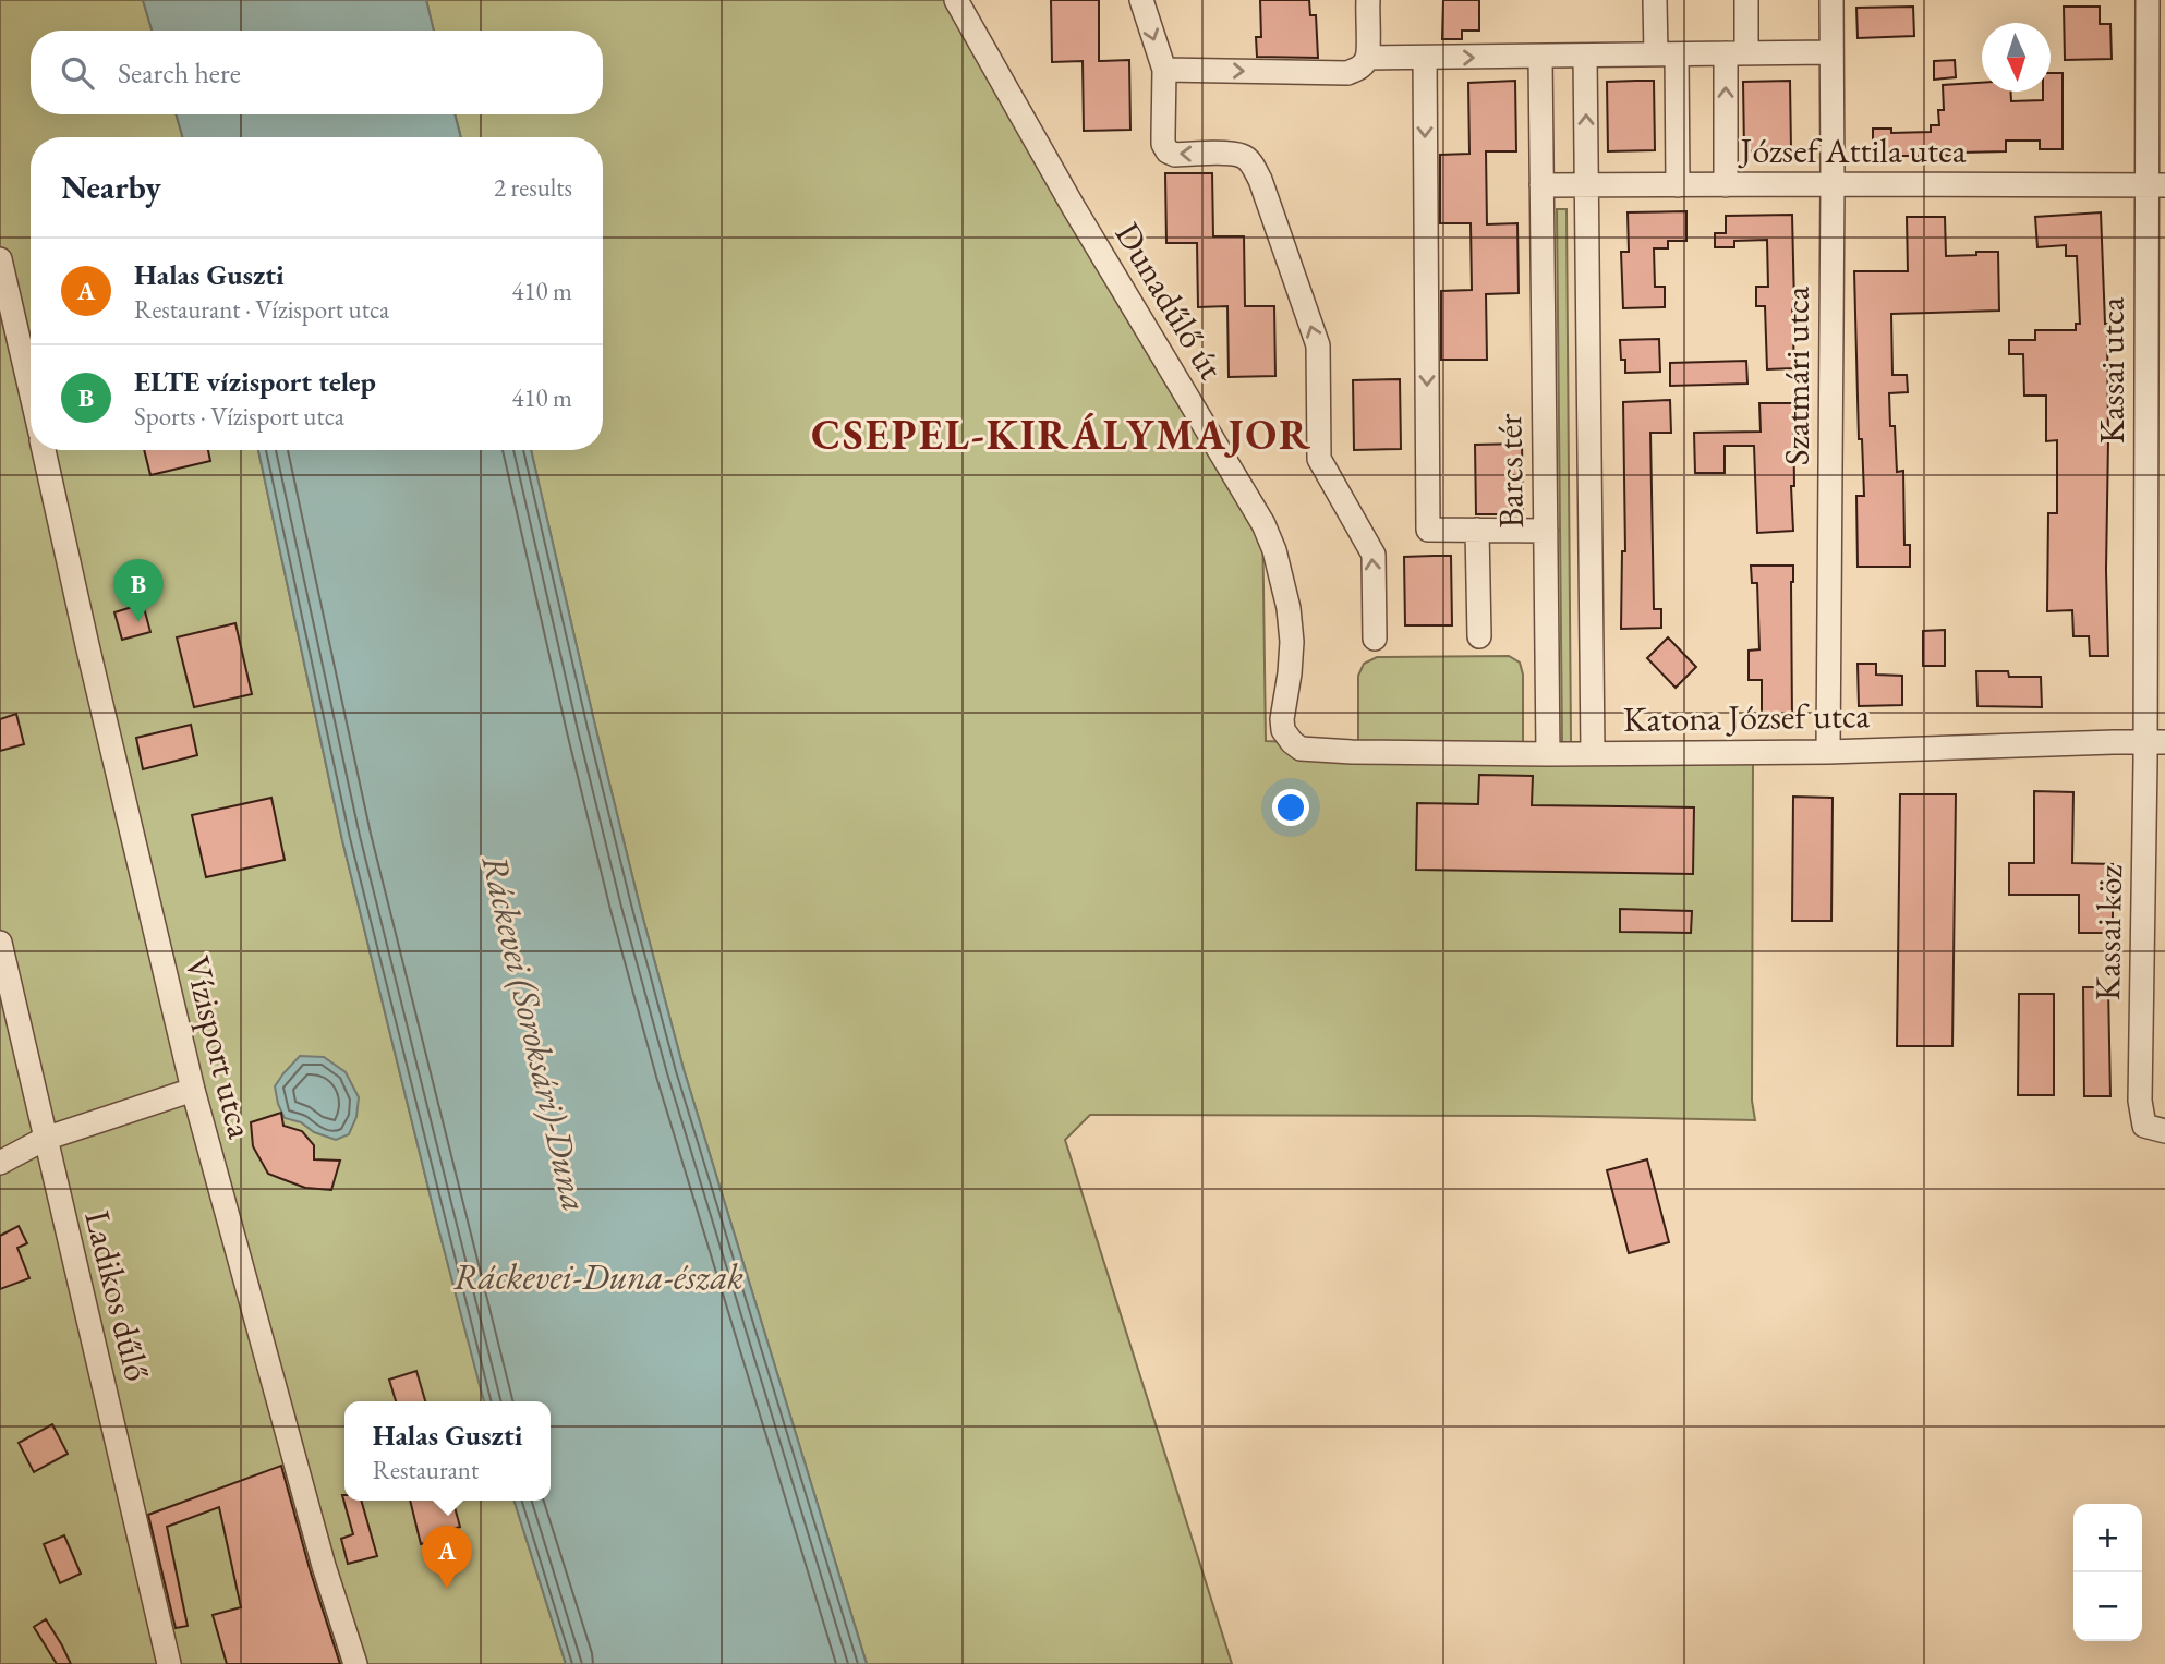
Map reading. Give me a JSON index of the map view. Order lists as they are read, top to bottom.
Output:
{
  "streets": {
    "street": [
      "József Attila utca",
      "Dunadűlő út",
      "Kassai utca",
      "Szatmári utca",
      "Barcs tér",
      "Katona József utca",
      "Kassai köz",
      "Vízisport utca",
      "Ladikos dűlő"
    ]
  },
  "crossings": [
    ["József Attila utca", "Kassai utca"],
    ["József Attila utca", "Szatmári utca"],
    ["József Attila utca", "Barcs tér"],
    ["Dunadűlő út", "Katona József utca"],
    ["Kassai utca", "Katona József utca"],
    ["Kassai utca", "Kassai köz"],
    ["Szatmári utca", "Katona József utca"],
    ["Barcs tér", "Katona József utca"],
    ["Katona József utca", "Kassai köz"]
  ],
  "districts": ["CSEPEL-KIRÁLYMAJOR"],
  "water": ["Ráckevei (Soroksári)-Duna", "Ráckevei-Duna-észak"],
  "north": "bottom",
  "page": {
    "search": "Search here",
    "heading": ["Nearby", "2 results"],
    "list": [
      {
        "mark": "A",
        "name": "Halas Guszti",
        "note": "Restaurant · Vízisport utca",
        "value": "410 m"
      },
      {
        "mark": "B",
        "name": "ELTE vízisport telep",
        "note": "Sports · Vízisport utca",
        "value": "410 m"
      }
    ],
    "pins": ["B", "A"],
    "popup": ["Halas Guszti", "Restaurant"],
    "map_buttons": ["+", "−"]
  }
}
